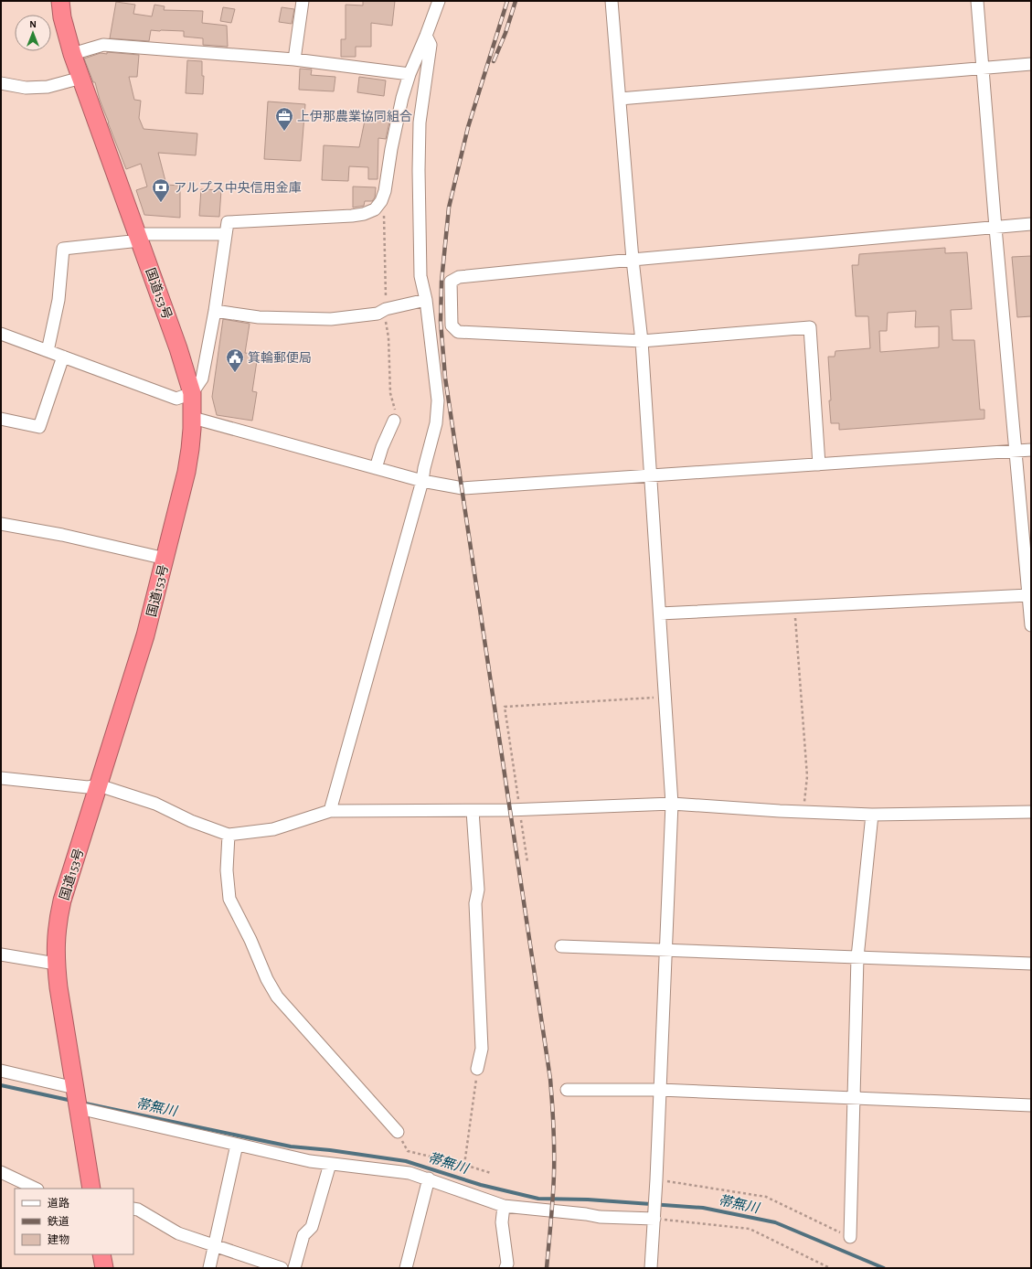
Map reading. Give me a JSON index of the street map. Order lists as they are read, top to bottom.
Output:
{
  "streets": {
    "highway": ["国道153号"]
  },
  "water": ["帯無川"],
  "places": {
    "office": ["上伊那農業協同組合"],
    "bank": ["アルプス中央信用金庫"],
    "public building": ["箕輪郵便局"]
  },
  "legend": ["道路", "鉄道", "建物"],
  "north": "top"
}
